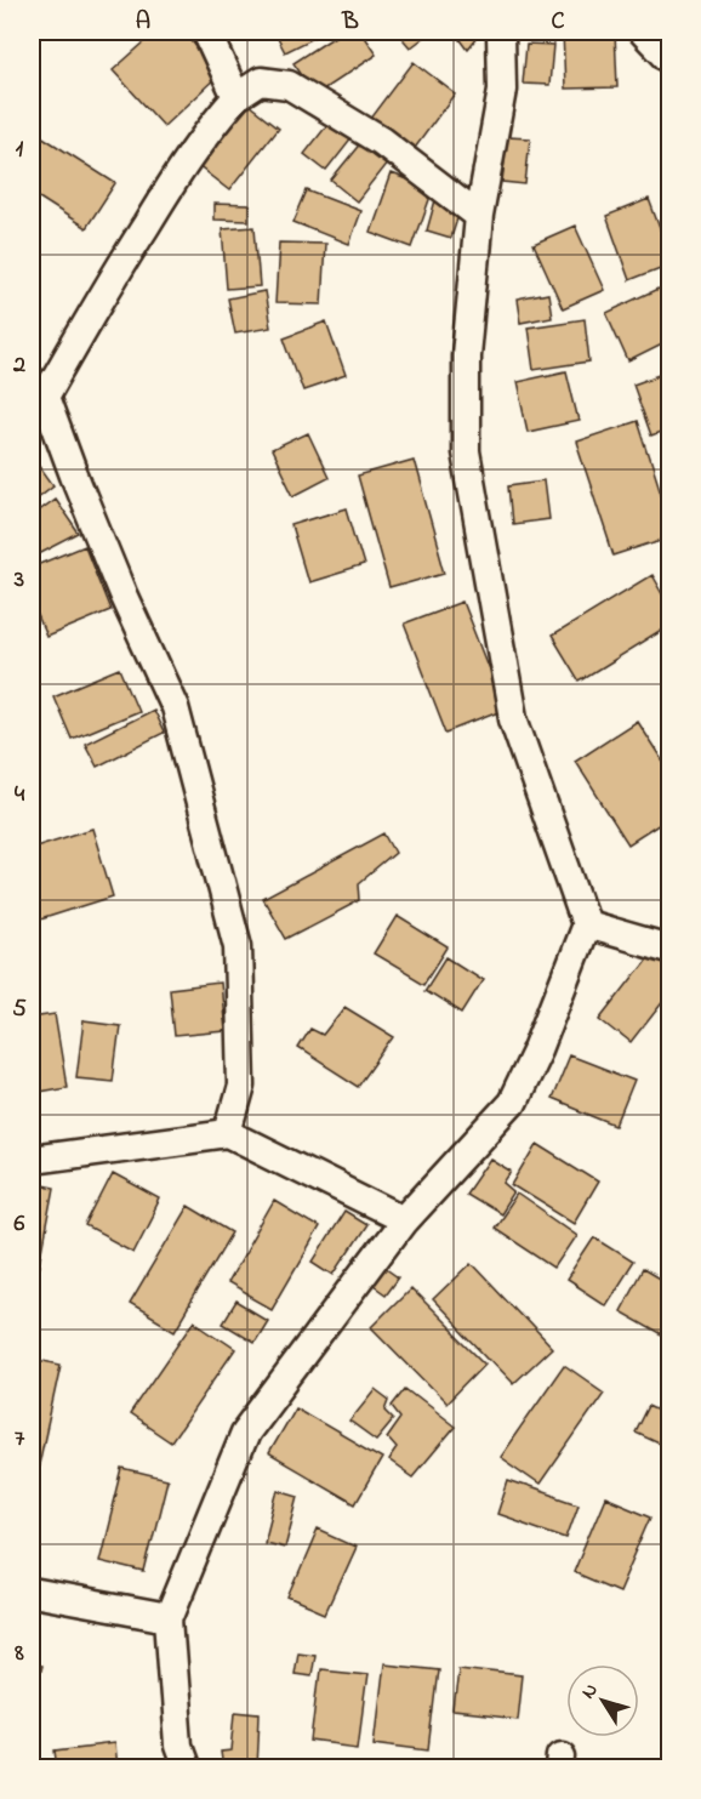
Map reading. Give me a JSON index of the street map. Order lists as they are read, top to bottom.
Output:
{
  "north": "top left",
  "grid": {
    "columns": ["A", "B", "C"],
    "rows": [
      "1",
      "2",
      "3",
      "4",
      "5",
      "6",
      "7",
      "8"
    ]
  }
}
